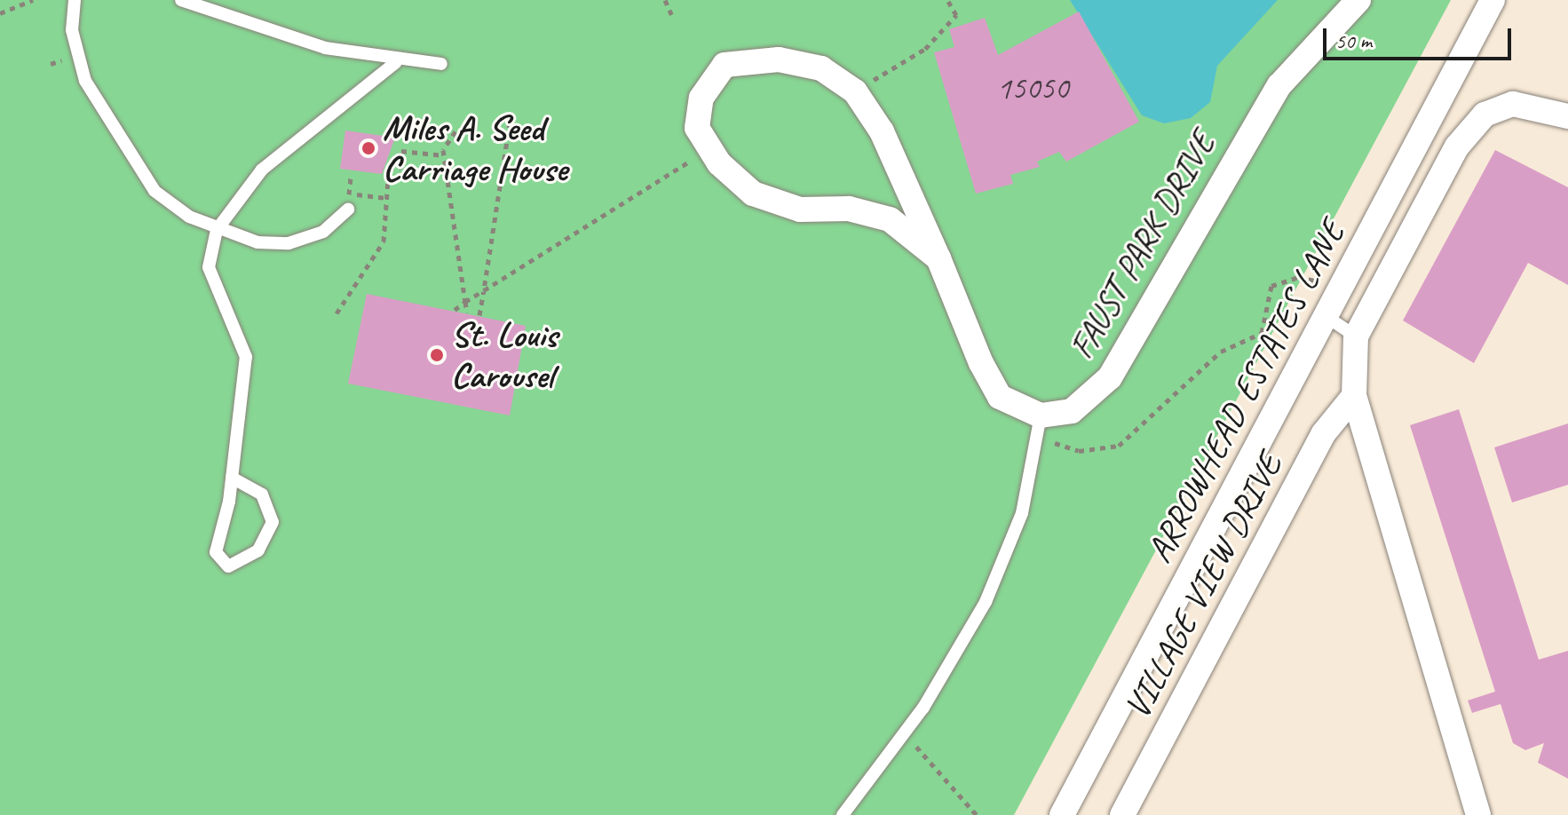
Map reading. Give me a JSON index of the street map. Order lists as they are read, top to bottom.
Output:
{
  "streets": {
    "street": ["FAUST PARK DRIVE", "ARROWHEAD ESTATES LANE", "VILLAGE VIEW DRIVE"]
  },
  "places": ["Miles A. Seed Carriage House", "St. Louis Carousel"],
  "house_numbers": ["15050"],
  "scale_bar": "50 m"
}
